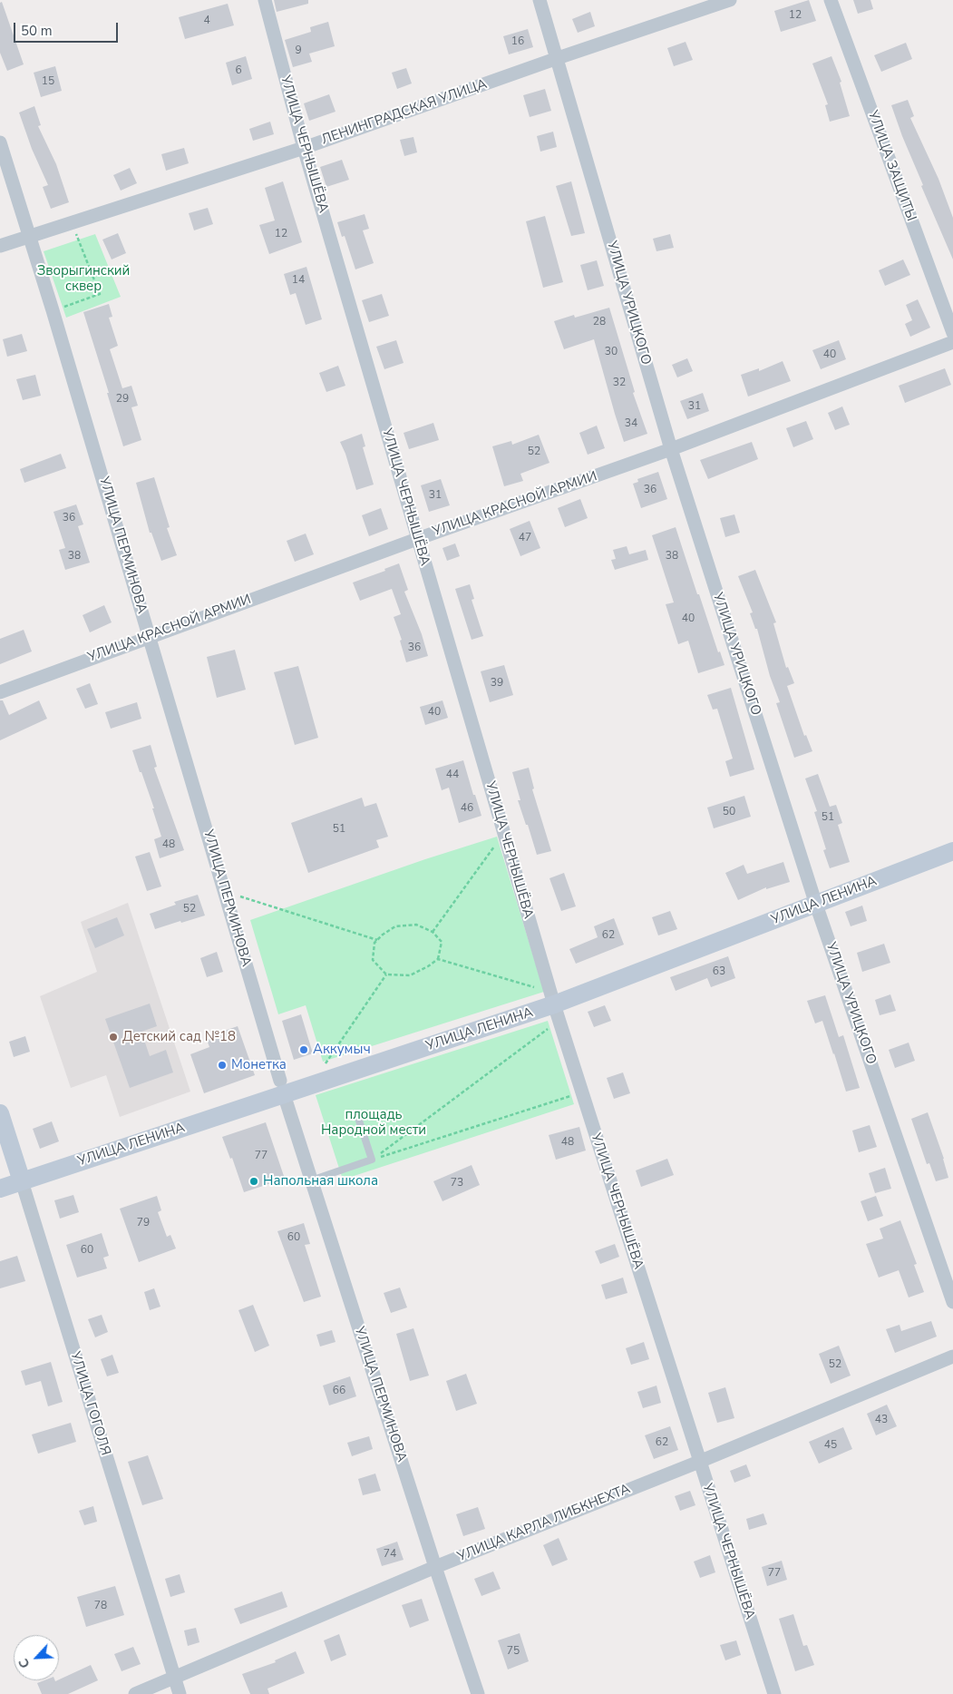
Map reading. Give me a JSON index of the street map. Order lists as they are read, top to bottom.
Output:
{
  "streets": {
    "street": [
      "ЛЕНИНГРАДСКАЯ УЛИЦА",
      "УЛИЦА ЧЕРНЫШЁВА",
      "УЛИЦА ЗАЩИТЫ",
      "УЛИЦА УРИЦКОГО",
      "УЛИЦА КРАСНОЙ АРМИИ",
      "УЛИЦА ПЕРМИНОВА",
      "УЛИЦА ЛЕНИНА",
      "УЛИЦА ГОГОЛЯ",
      "УЛИЦА КАРЛА ЛИБКНЕХТА"
    ]
  },
  "crossings": [
    ["ЛЕНИНГРАДСКАЯ УЛИЦА", "УЛИЦА ЧЕРНЫШЁВА"],
    ["ЛЕНИНГРАДСКАЯ УЛИЦА", "УЛИЦА УРИЦКОГО"],
    ["ЛЕНИНГРАДСКАЯ УЛИЦА", "УЛИЦА ПЕРМИНОВА"],
    ["УЛИЦА ЧЕРНЫШЁВА", "УЛИЦА КРАСНОЙ АРМИИ"],
    ["УЛИЦА ЧЕРНЫШЁВА", "УЛИЦА ЛЕНИНА"],
    ["УЛИЦА ЧЕРНЫШЁВА", "УЛИЦА КАРЛА ЛИБКНЕХТА"],
    ["УЛИЦА УРИЦКОГО", "УЛИЦА КРАСНОЙ АРМИИ"],
    ["УЛИЦА УРИЦКОГО", "УЛИЦА ЛЕНИНА"],
    ["УЛИЦА КРАСНОЙ АРМИИ", "УЛИЦА ПЕРМИНОВА"],
    ["УЛИЦА ПЕРМИНОВА", "УЛИЦА ЛЕНИНА"],
    ["УЛИЦА ПЕРМИНОВА", "УЛИЦА КАРЛА ЛИБКНЕХТА"],
    ["УЛИЦА ЛЕНИНА", "УЛИЦА ГОГОЛЯ"],
    ["УЛИЦА ГОГОЛЯ", "УЛИЦА КАРЛА ЛИБКНЕХТА"]
  ],
  "parks": ["Зворыгинский сквер", "площадь Народной мести"],
  "places": [
    "Детский сад №18",
    "Аккумыч",
    "Монетка",
    "Напольная школа"
  ],
  "house_numbers": [
    "12",
    "4",
    "16",
    "9",
    "6",
    "15",
    "12",
    "14",
    "28",
    "30",
    "40",
    "32",
    "29",
    "31",
    "34",
    "52",
    "36",
    "31",
    "36",
    "47",
    "38",
    "38",
    "40",
    "36",
    "39",
    "40",
    "44",
    "46",
    "50",
    "51",
    "51",
    "48",
    "52",
    "62",
    "63",
    "48",
    "77",
    "73",
    "79",
    "60",
    "60",
    "52",
    "66",
    "43",
    "62",
    "45",
    "74",
    "77",
    "78",
    "75"
  ],
  "scale_bar": "50 m",
  "north": "bottom left"
}
